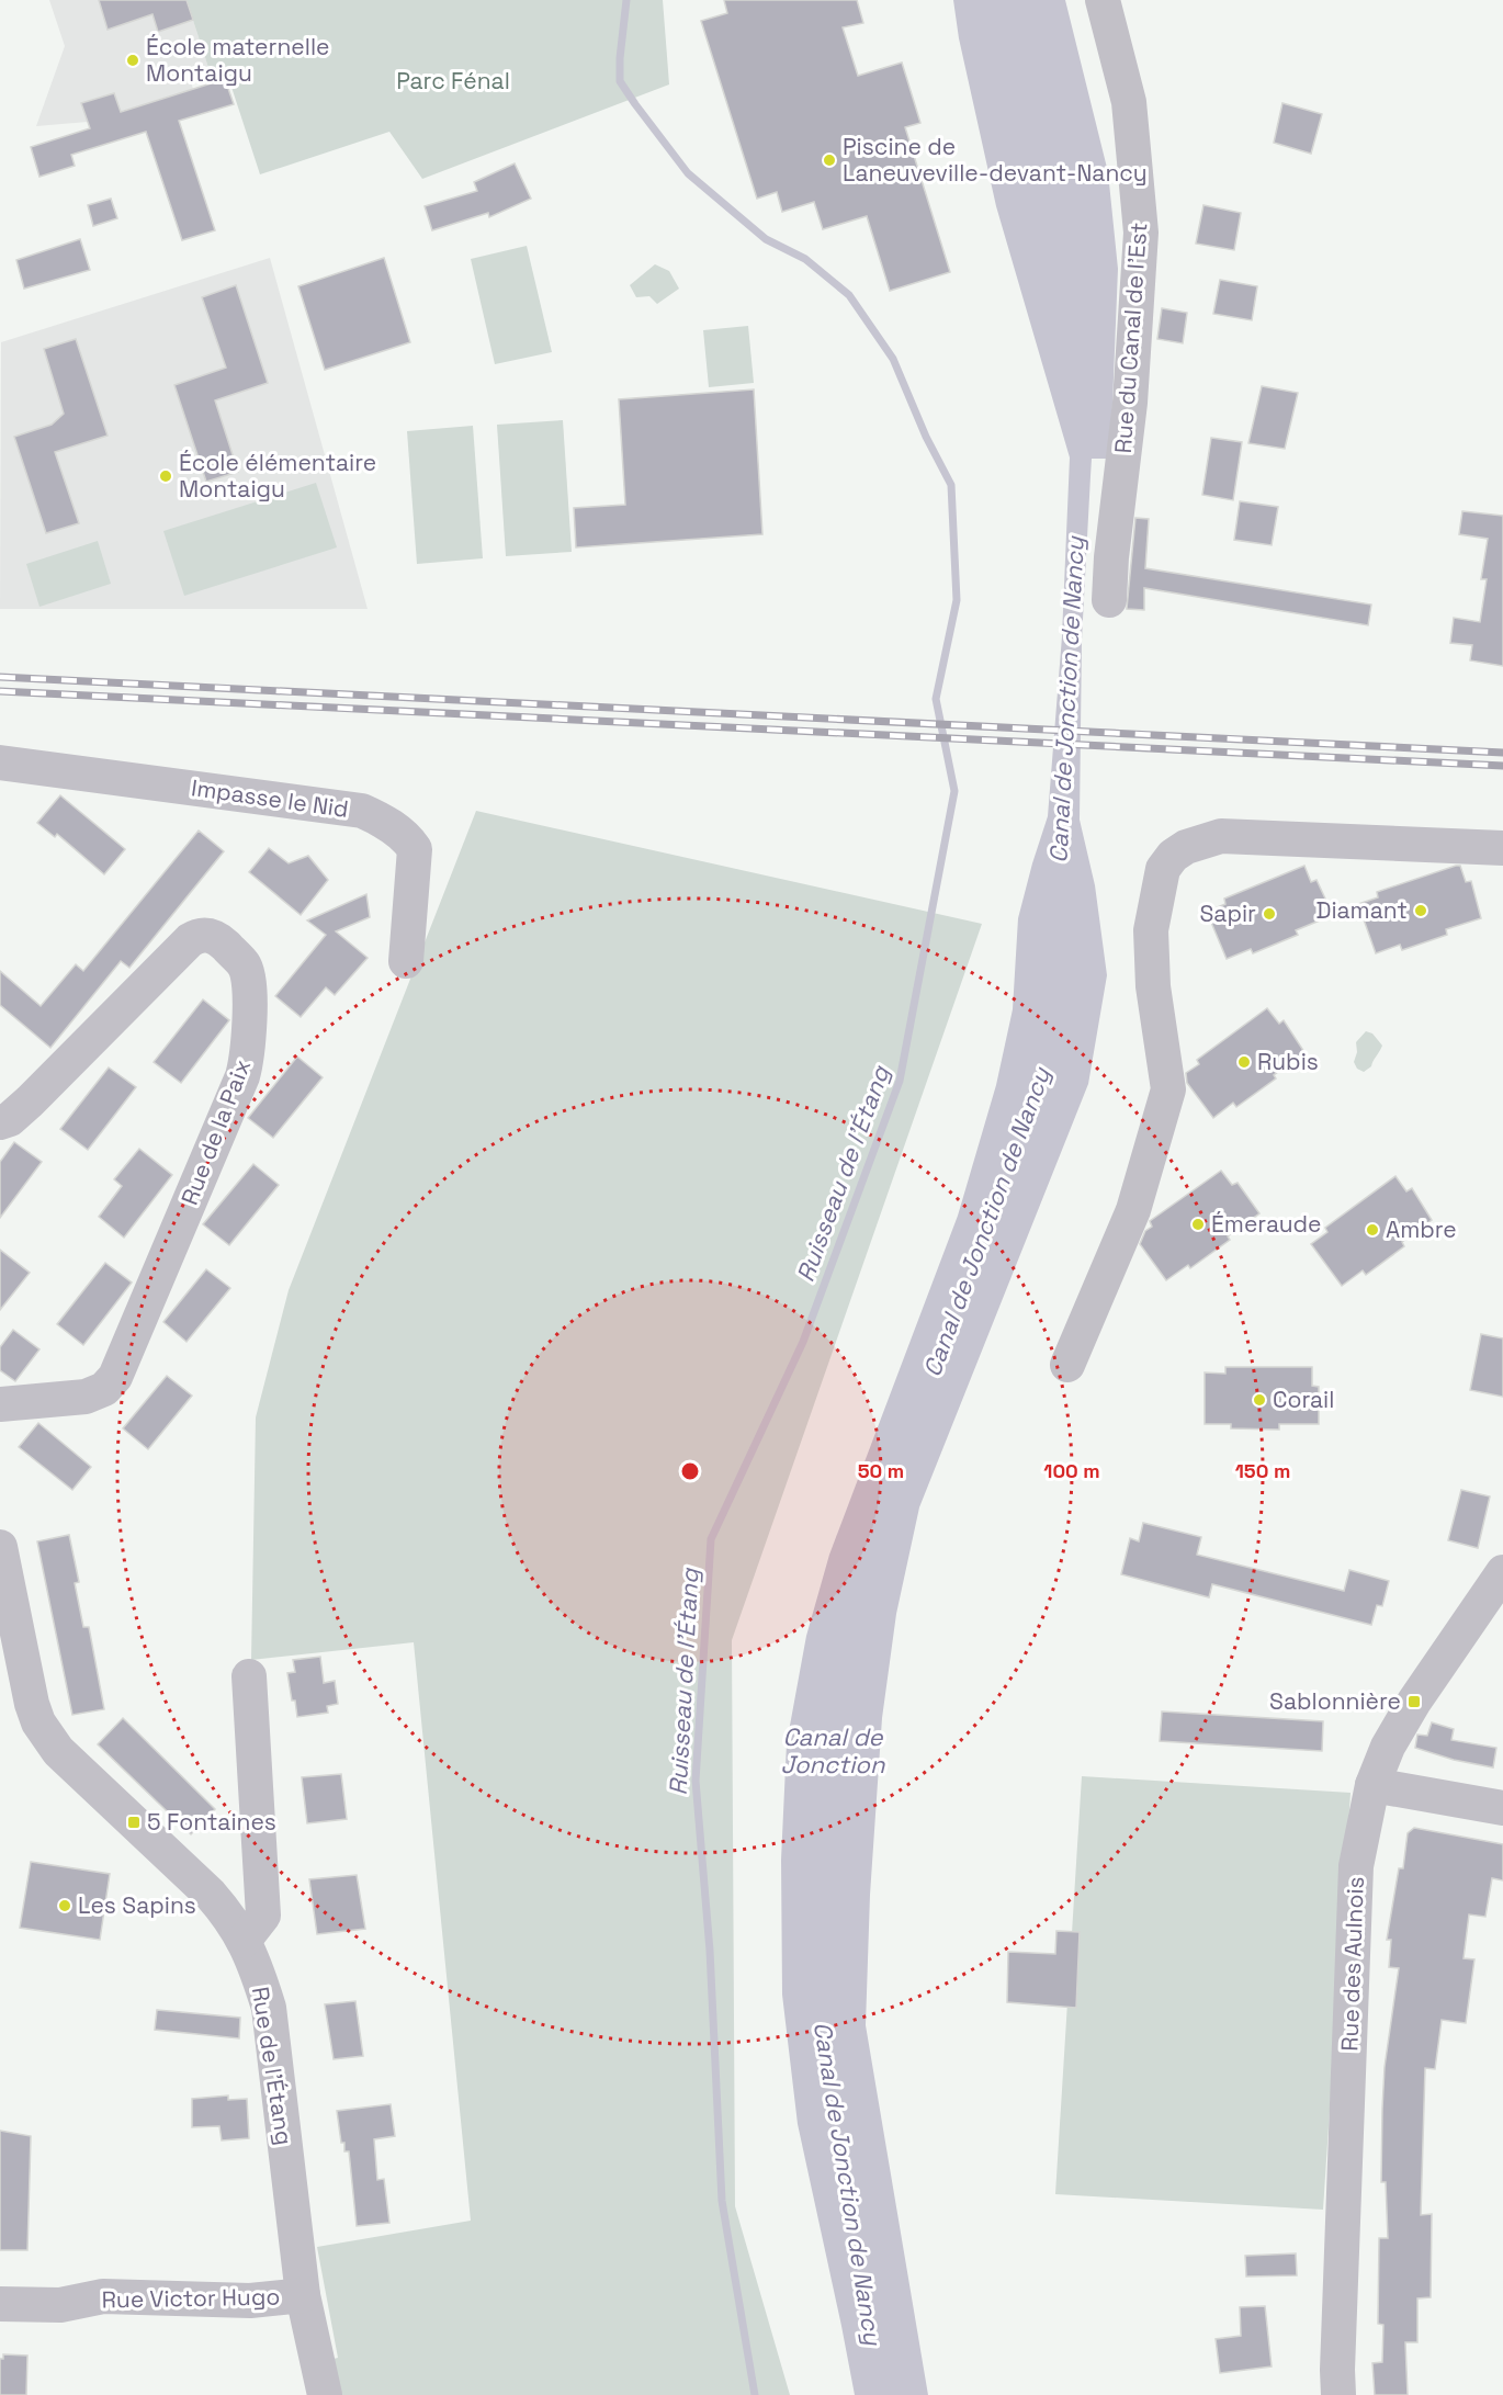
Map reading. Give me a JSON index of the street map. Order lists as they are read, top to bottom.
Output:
{
  "streets": {
    "street": [
      "Rue du Canal de l'Est",
      "Impasse le Nid",
      "Rue de la Paix",
      "Rue des Aulnois",
      "Rue de l'Étang",
      "Rue Victor Hugo"
    ]
  },
  "crossings": [
    ["Rue de l'Étang", "Rue Victor Hugo"]
  ],
  "water": ["Canal de Jonction de Nancy", "Ruisseau de l'Étang", "Canal de Jonction"],
  "parks": ["Parc Fénal"],
  "places": {
    "other": [
      "École maternelle Montaigu",
      "Piscine de Laneuveville-devant-Nancy",
      "École élémentaire Montaigu",
      "Diamant",
      "Sapir",
      "Rubis",
      "Émeraude",
      "Ambre",
      "Corail",
      "Les Sapins"
    ],
    "transit": ["Sablonnière", "5 Fontaines"]
  },
  "rings": ["50 m", "100 m", "150 m"]
}
